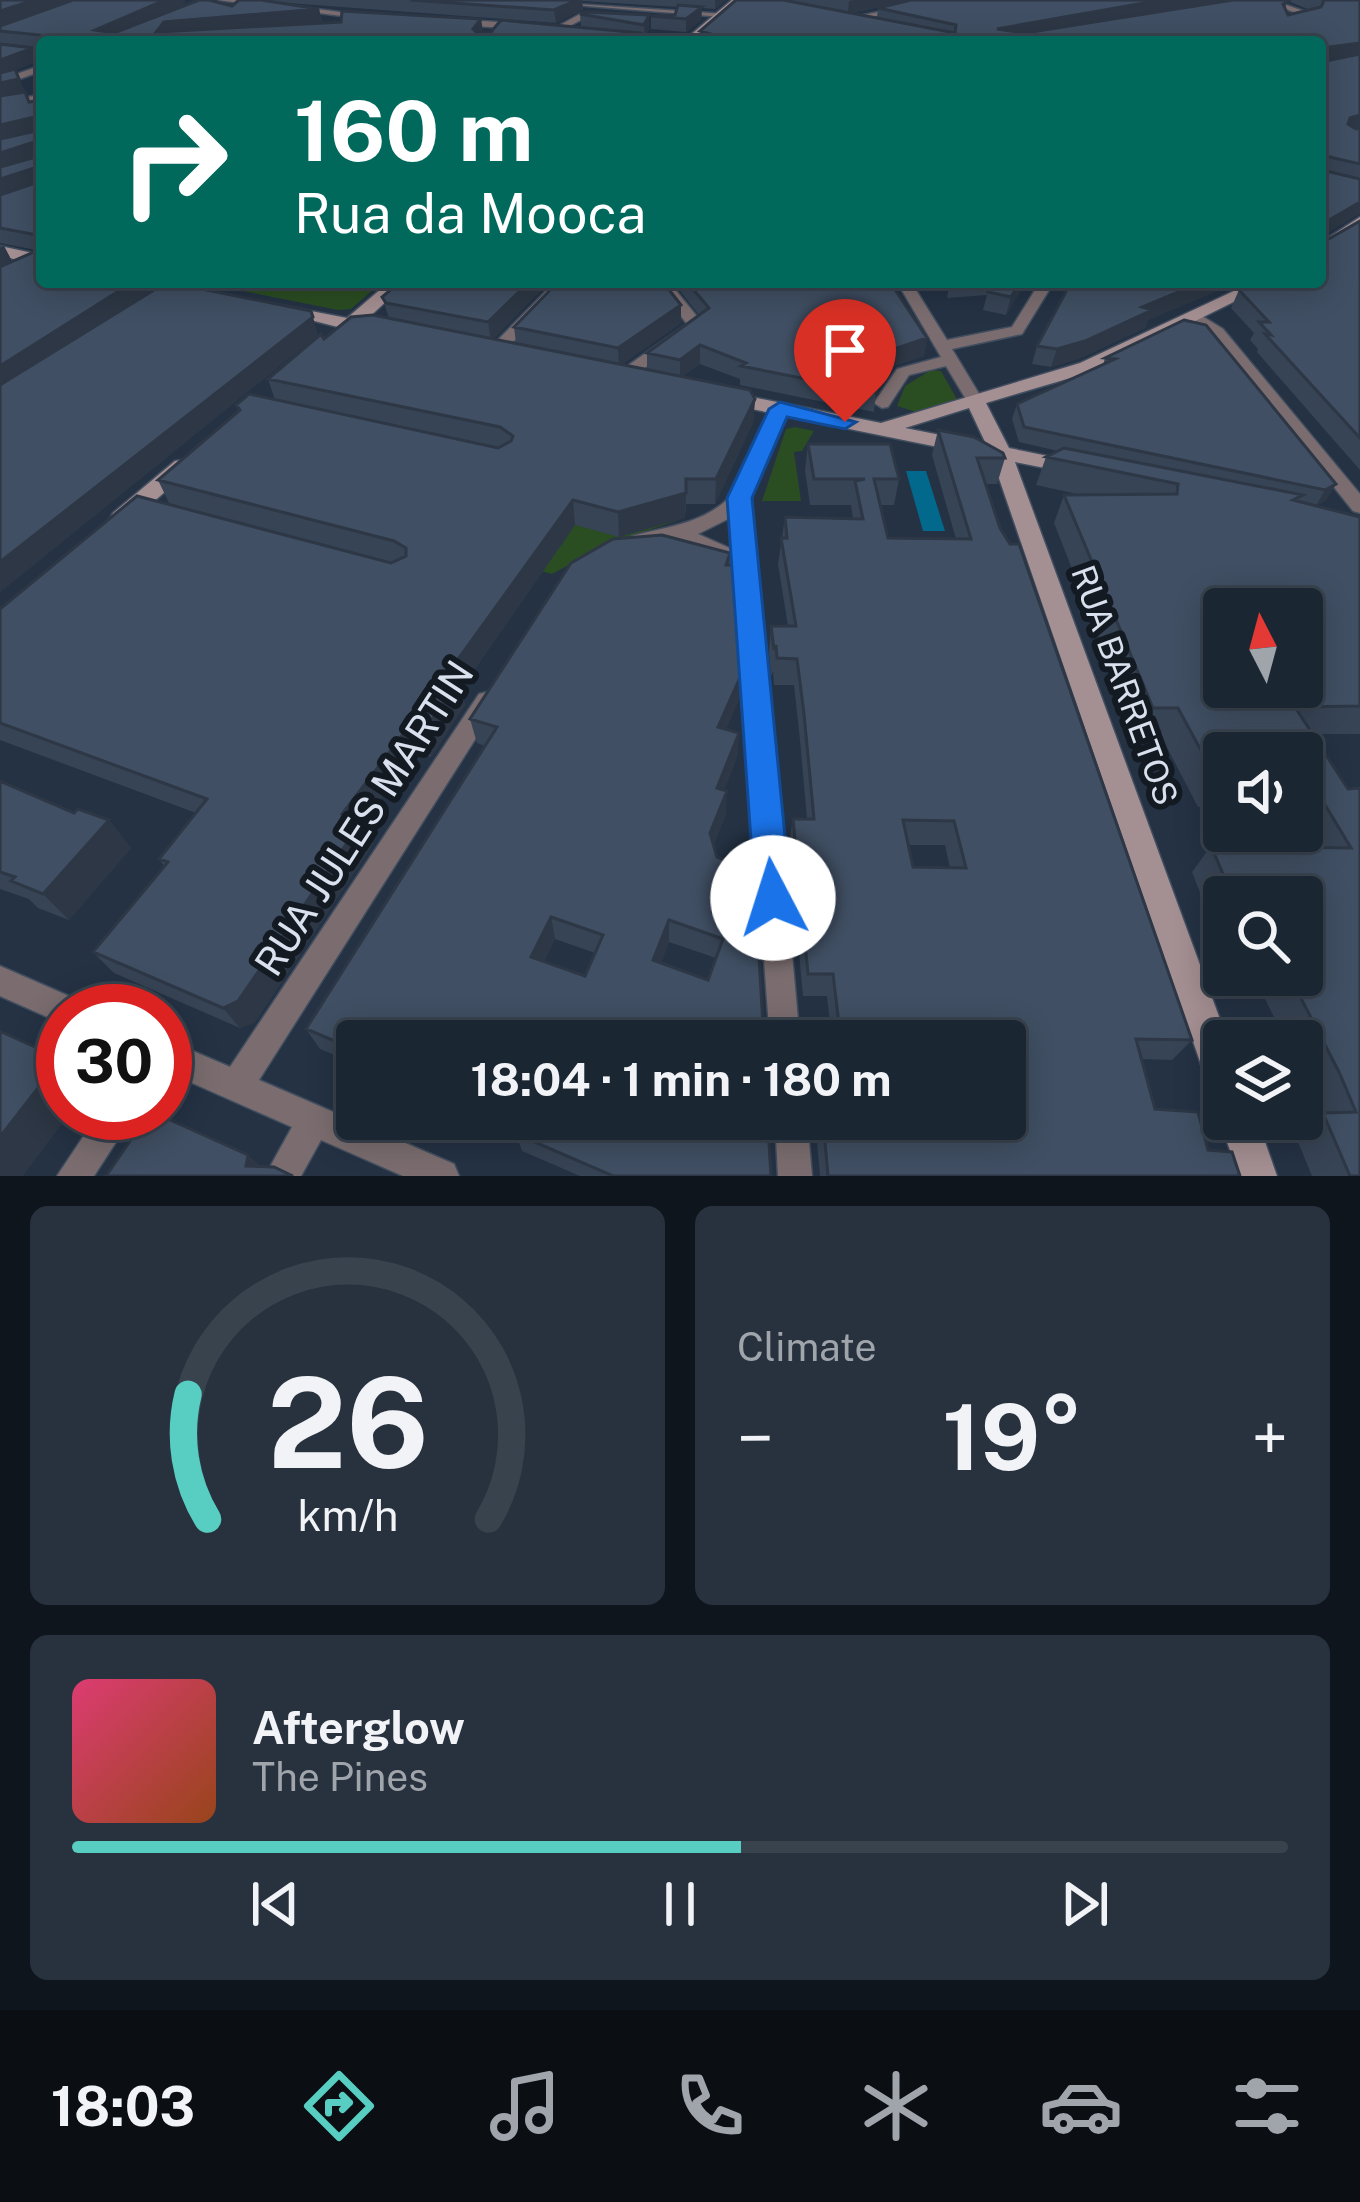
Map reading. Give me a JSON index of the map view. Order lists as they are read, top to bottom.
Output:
{
  "streets": {
    "main road": ["RUA BARRETOS"],
    "street": ["RUA JULES MARTIN"]
  },
  "north": "top",
  "page": {
    "turn": ["160 m", "Rua da Mooca"],
    "limit": "30",
    "trip": "18:04 · 1 min · 180 m",
    "tile": "Climate",
    "heat": ["−", "19°", "+"],
    "song": ["Afterglow", "The Pines"],
    "tabs": "18:03",
    "gauge": ["26", "km/h"]
  }
}
